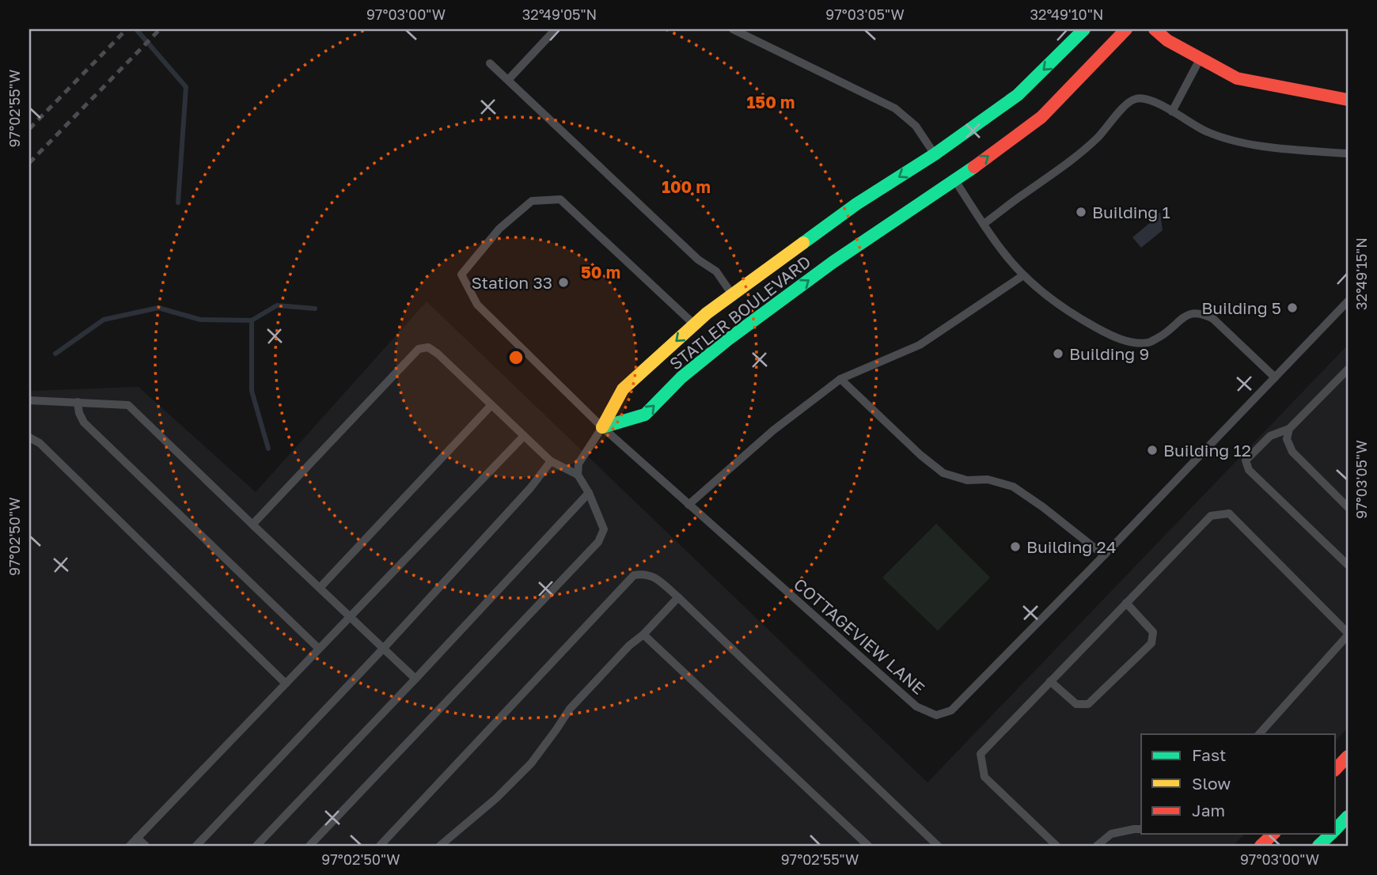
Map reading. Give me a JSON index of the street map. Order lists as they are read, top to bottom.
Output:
{
  "streets": {
    "street": ["STATLER BOULEVARD"],
    "lane": ["COTTAGEVIEW LANE"]
  },
  "crossings": [
    ["STATLER BOULEVARD", "COTTAGEVIEW LANE"]
  ],
  "places": [
    "Building 1",
    "Station 33",
    "Building 5",
    "Building 9",
    "Building 12",
    "Building 24"
  ],
  "legend": ["Fast", "Slow", "Jam"],
  "coordinates": [
    "97°03'00\"W",
    "32°49'05\"N",
    "97°03'05\"W",
    "32°49'10\"N",
    "97°02'55\"W",
    "32°49'15\"N",
    "97°02'50\"W"
  ],
  "rings": ["150 m", "100 m", "50 m"]
}
